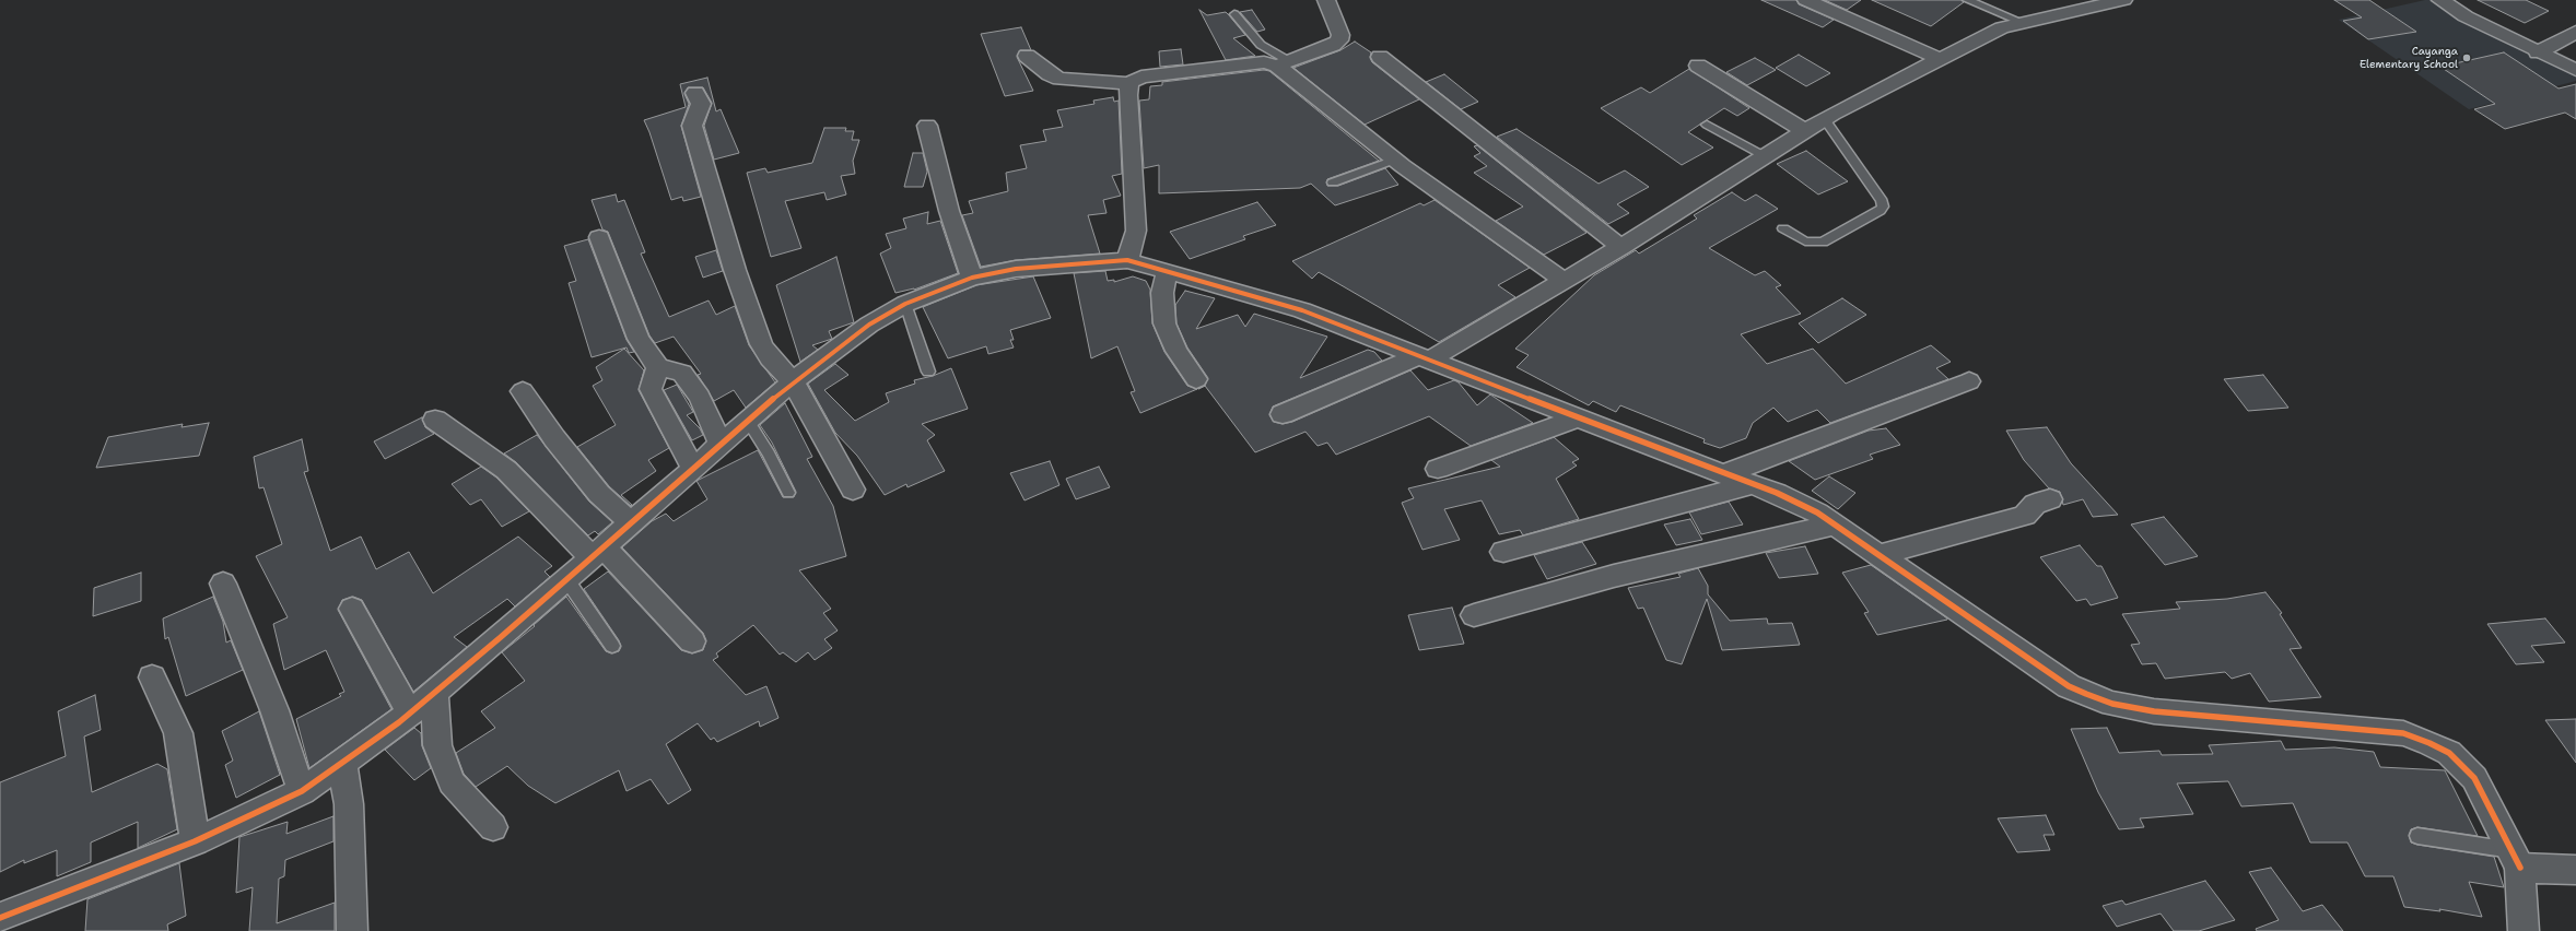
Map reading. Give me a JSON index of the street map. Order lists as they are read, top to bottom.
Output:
{
  "places": ["Cayanga Elementary School"]
}
